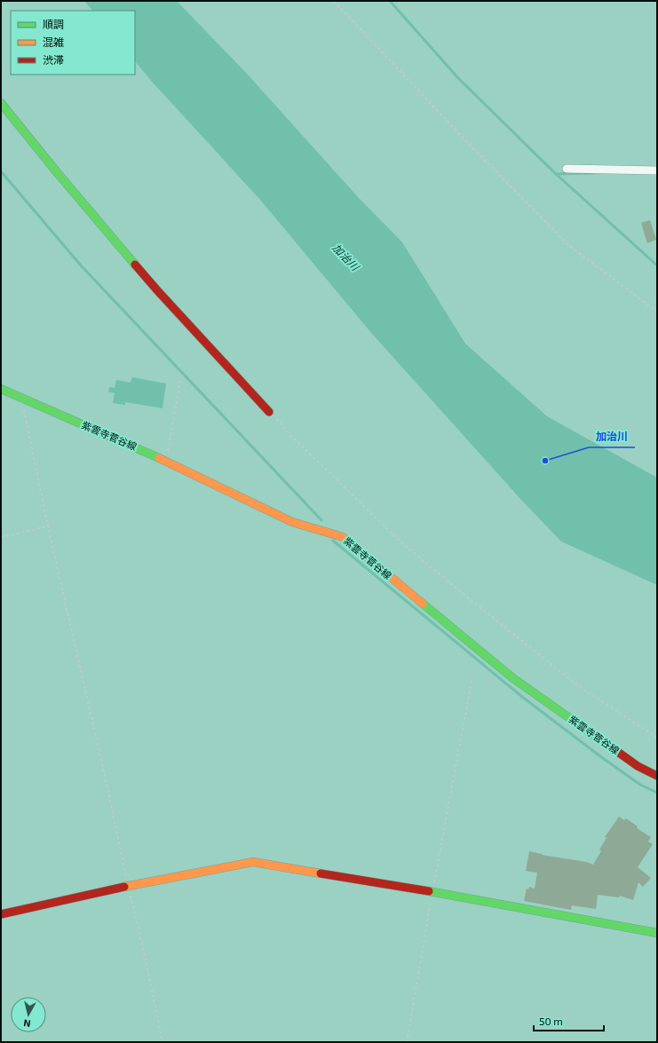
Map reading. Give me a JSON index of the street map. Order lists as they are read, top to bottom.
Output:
{
  "streets": {
    "street": ["紫雲寺菅谷線"]
  },
  "water": ["加治川"],
  "places": ["加治川"],
  "legend": ["順調", "混雑", "渋滞"],
  "scale_bar": "50 m",
  "north": "bottom"
}
